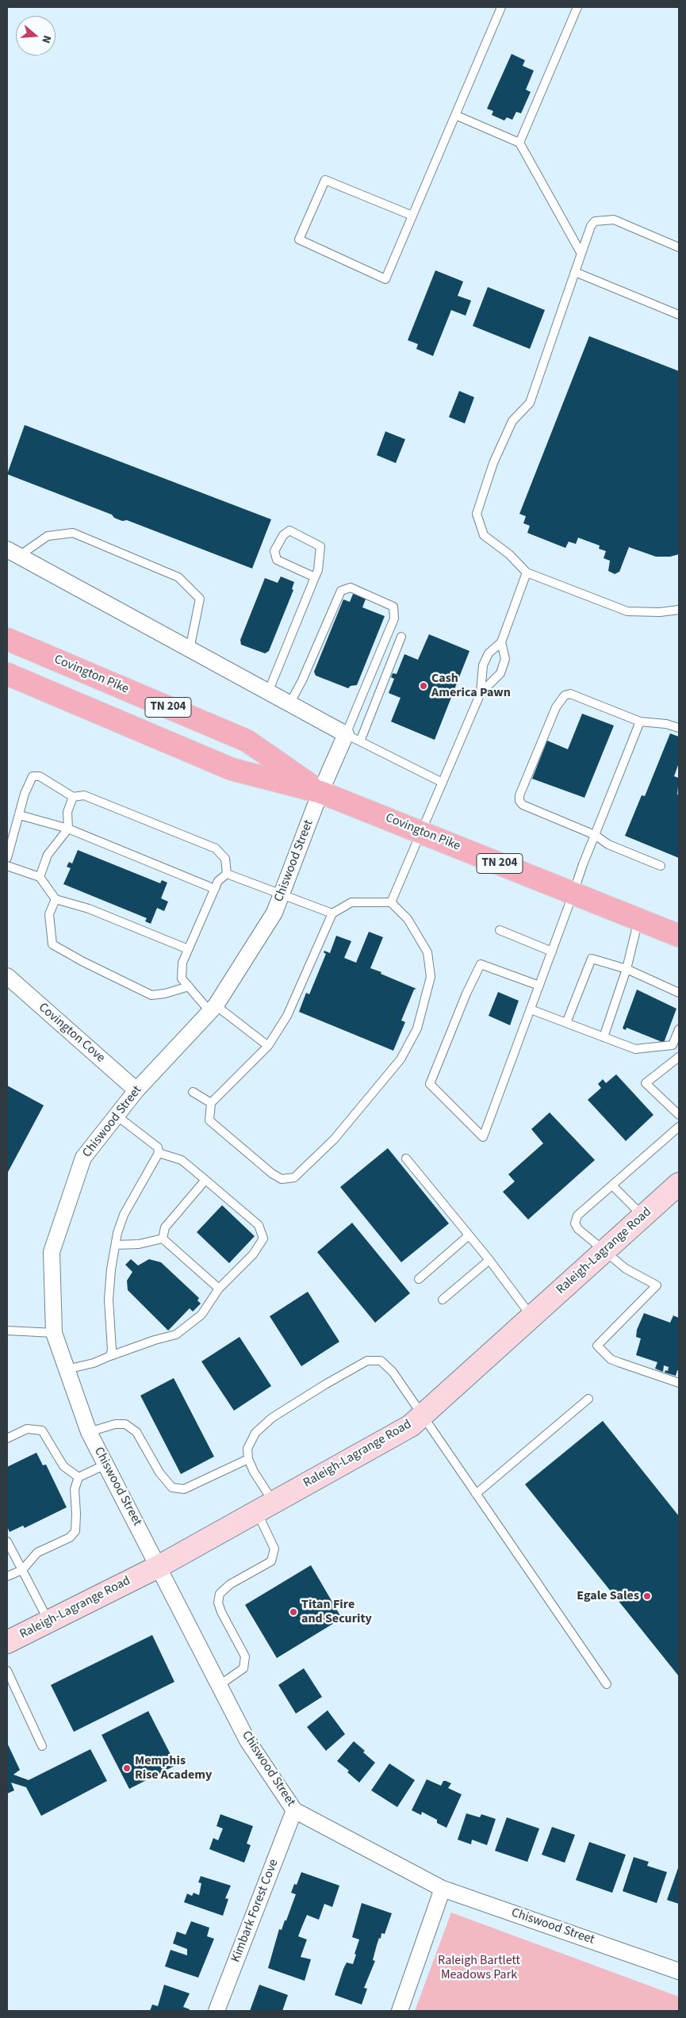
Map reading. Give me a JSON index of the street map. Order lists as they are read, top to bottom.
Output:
{
  "streets": {
    "main road": ["Covington Pike", "TN 204", "Raleigh-Lagrange Road"],
    "street": ["Chiswood Street", "Covington Cove", "Kimbark Forest Cove"]
  },
  "crossings": [
    ["Covington Pike", "Chiswood Street"],
    ["Chiswood Street", "Covington Cove"],
    ["Chiswood Street", "Raleigh-Lagrange Road"],
    ["Chiswood Street", "Kimbark Forest Cove"]
  ],
  "parks": ["Raleigh Bartlett Meadows Park"],
  "places": [
    "Cash America Pawn",
    "Egale Sales",
    "Titan Fire and Security",
    "Memphis Rise Academy"
  ],
  "north": "right"
}
